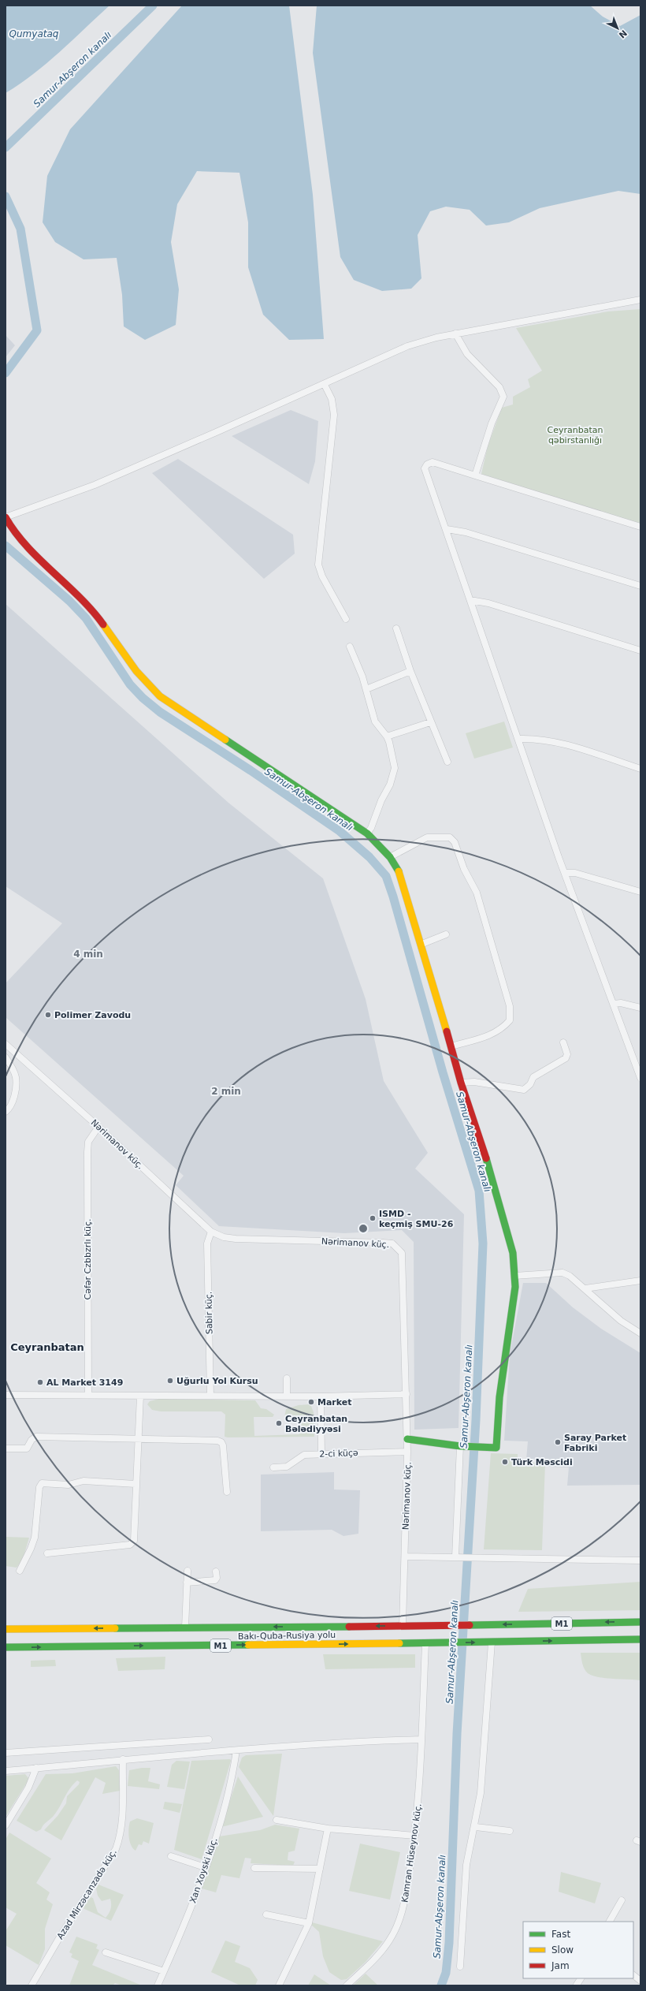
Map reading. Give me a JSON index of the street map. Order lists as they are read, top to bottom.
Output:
{
  "streets": {
    "main road": ["M1", "Bakı-Quba-Rusiya yolu"],
    "street": [
      "Nərimanov küç.",
      "Cəfər Czbbzrlı küç.",
      "Sabir küç.",
      "2-ci küçə",
      "Kamran Hüseynov küç.",
      "Xan Xoyski küç.",
      "Azad Mirzəcanzadə küç."
    ]
  },
  "crossings": [
    ["Nərimanov küç.", "Cəfər Czbbzrlı küç."],
    ["Nərimanov küç.", "Sabir küç."],
    ["Nərimanov küç.", "2-ci küçə"],
    ["Nərimanov küç.", "Bakı-Quba-Rusiya yolu"],
    ["M1", "Bakı-Quba-Rusiya yolu"],
    ["Bakı-Quba-Rusiya yolu", "Kamran Hüseynov küç."]
  ],
  "districts": ["Ceyranbatan"],
  "water": ["Qumyataq", "Samur-Abşeron kanalı"],
  "parks": ["Ceyranbatan qəbirstanlığı"],
  "places": [
    "Polimer Zavodu",
    "ISMD - keçmiş SMU-26",
    "Uğurlu Yol Kursu",
    "AL Market 3149",
    "Market",
    "Ceyranbatan Bələdiyyəsi",
    "Saray Parket Fabriki",
    "Türk Məscidi"
  ],
  "legend": ["Fast", "Slow", "Jam"],
  "north": "bottom right",
  "rings": ["4 min", "2 min"]
}
